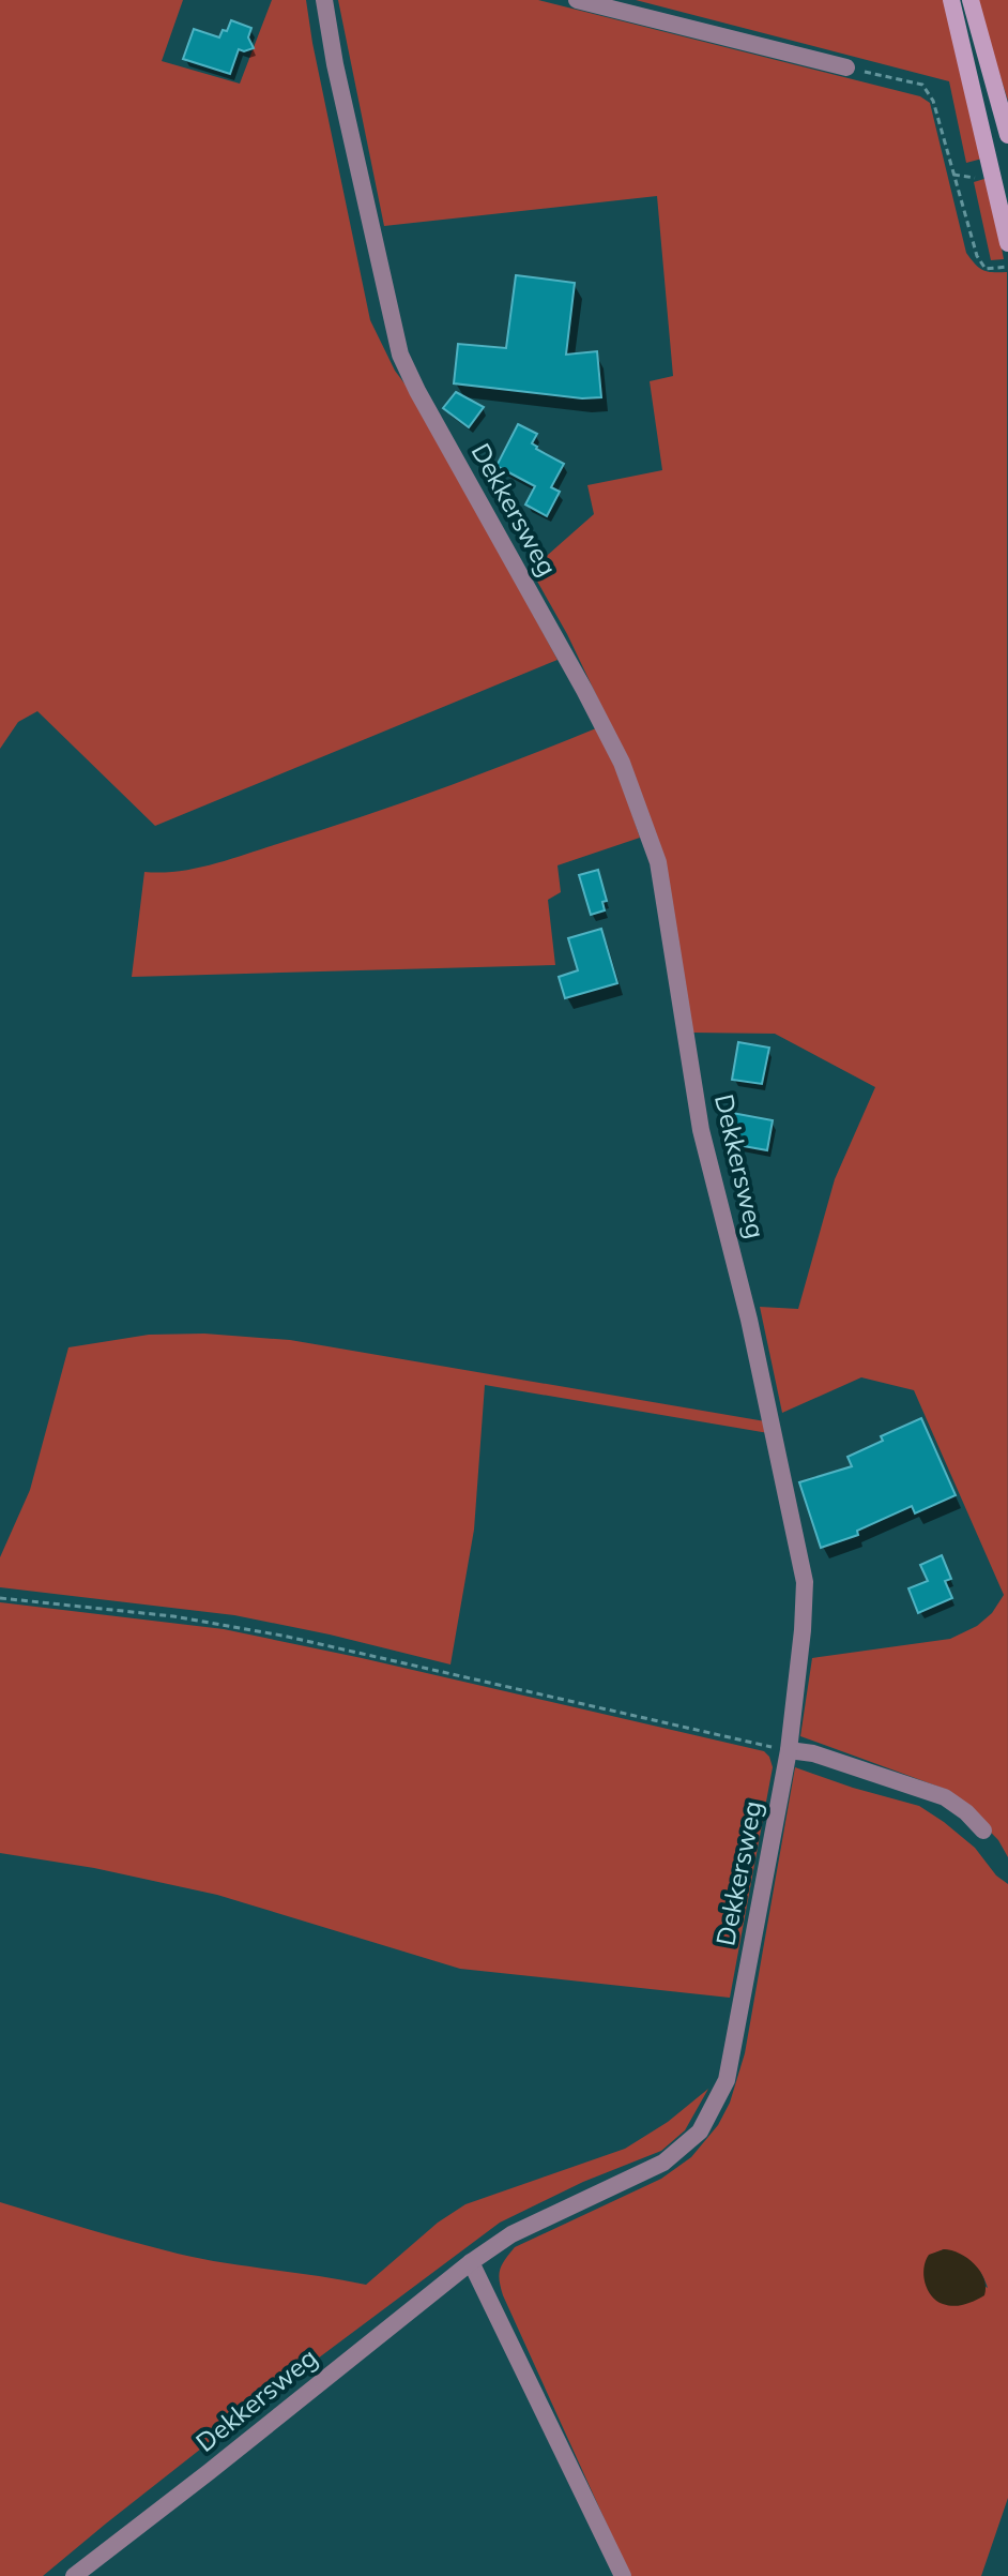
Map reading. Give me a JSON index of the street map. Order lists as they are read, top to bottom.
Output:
{
  "streets": {
    "street": ["Dekkersweg"]
  }
}
